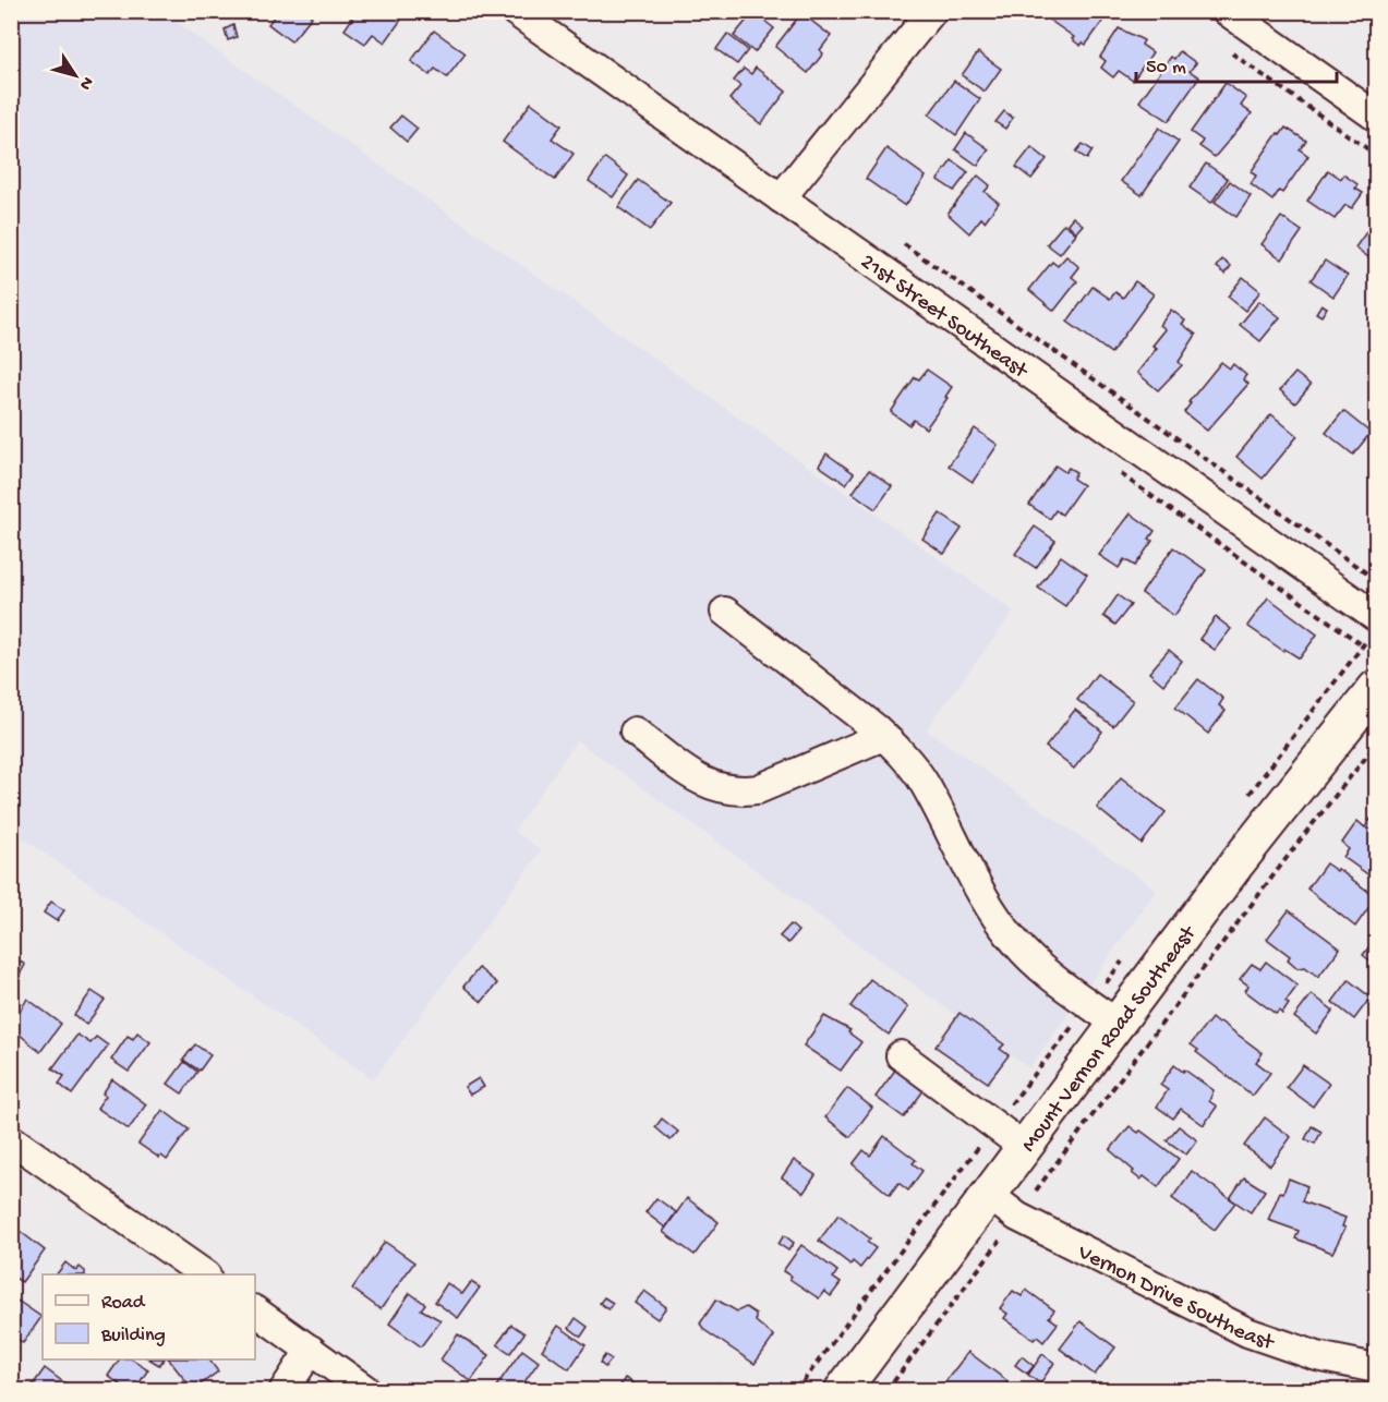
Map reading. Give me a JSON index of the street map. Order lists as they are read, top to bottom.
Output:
{
  "streets": {
    "main road": ["Mount Vernon Road Southeast"],
    "street": ["21st Street Southeast", "Vernon Drive Southeast"]
  },
  "crossings": [
    ["Mount Vernon Road Southeast", "Vernon Drive Southeast"]
  ],
  "legend": ["Road", "Building"],
  "scale_bar": "50 m",
  "north": "bottom right"
}
